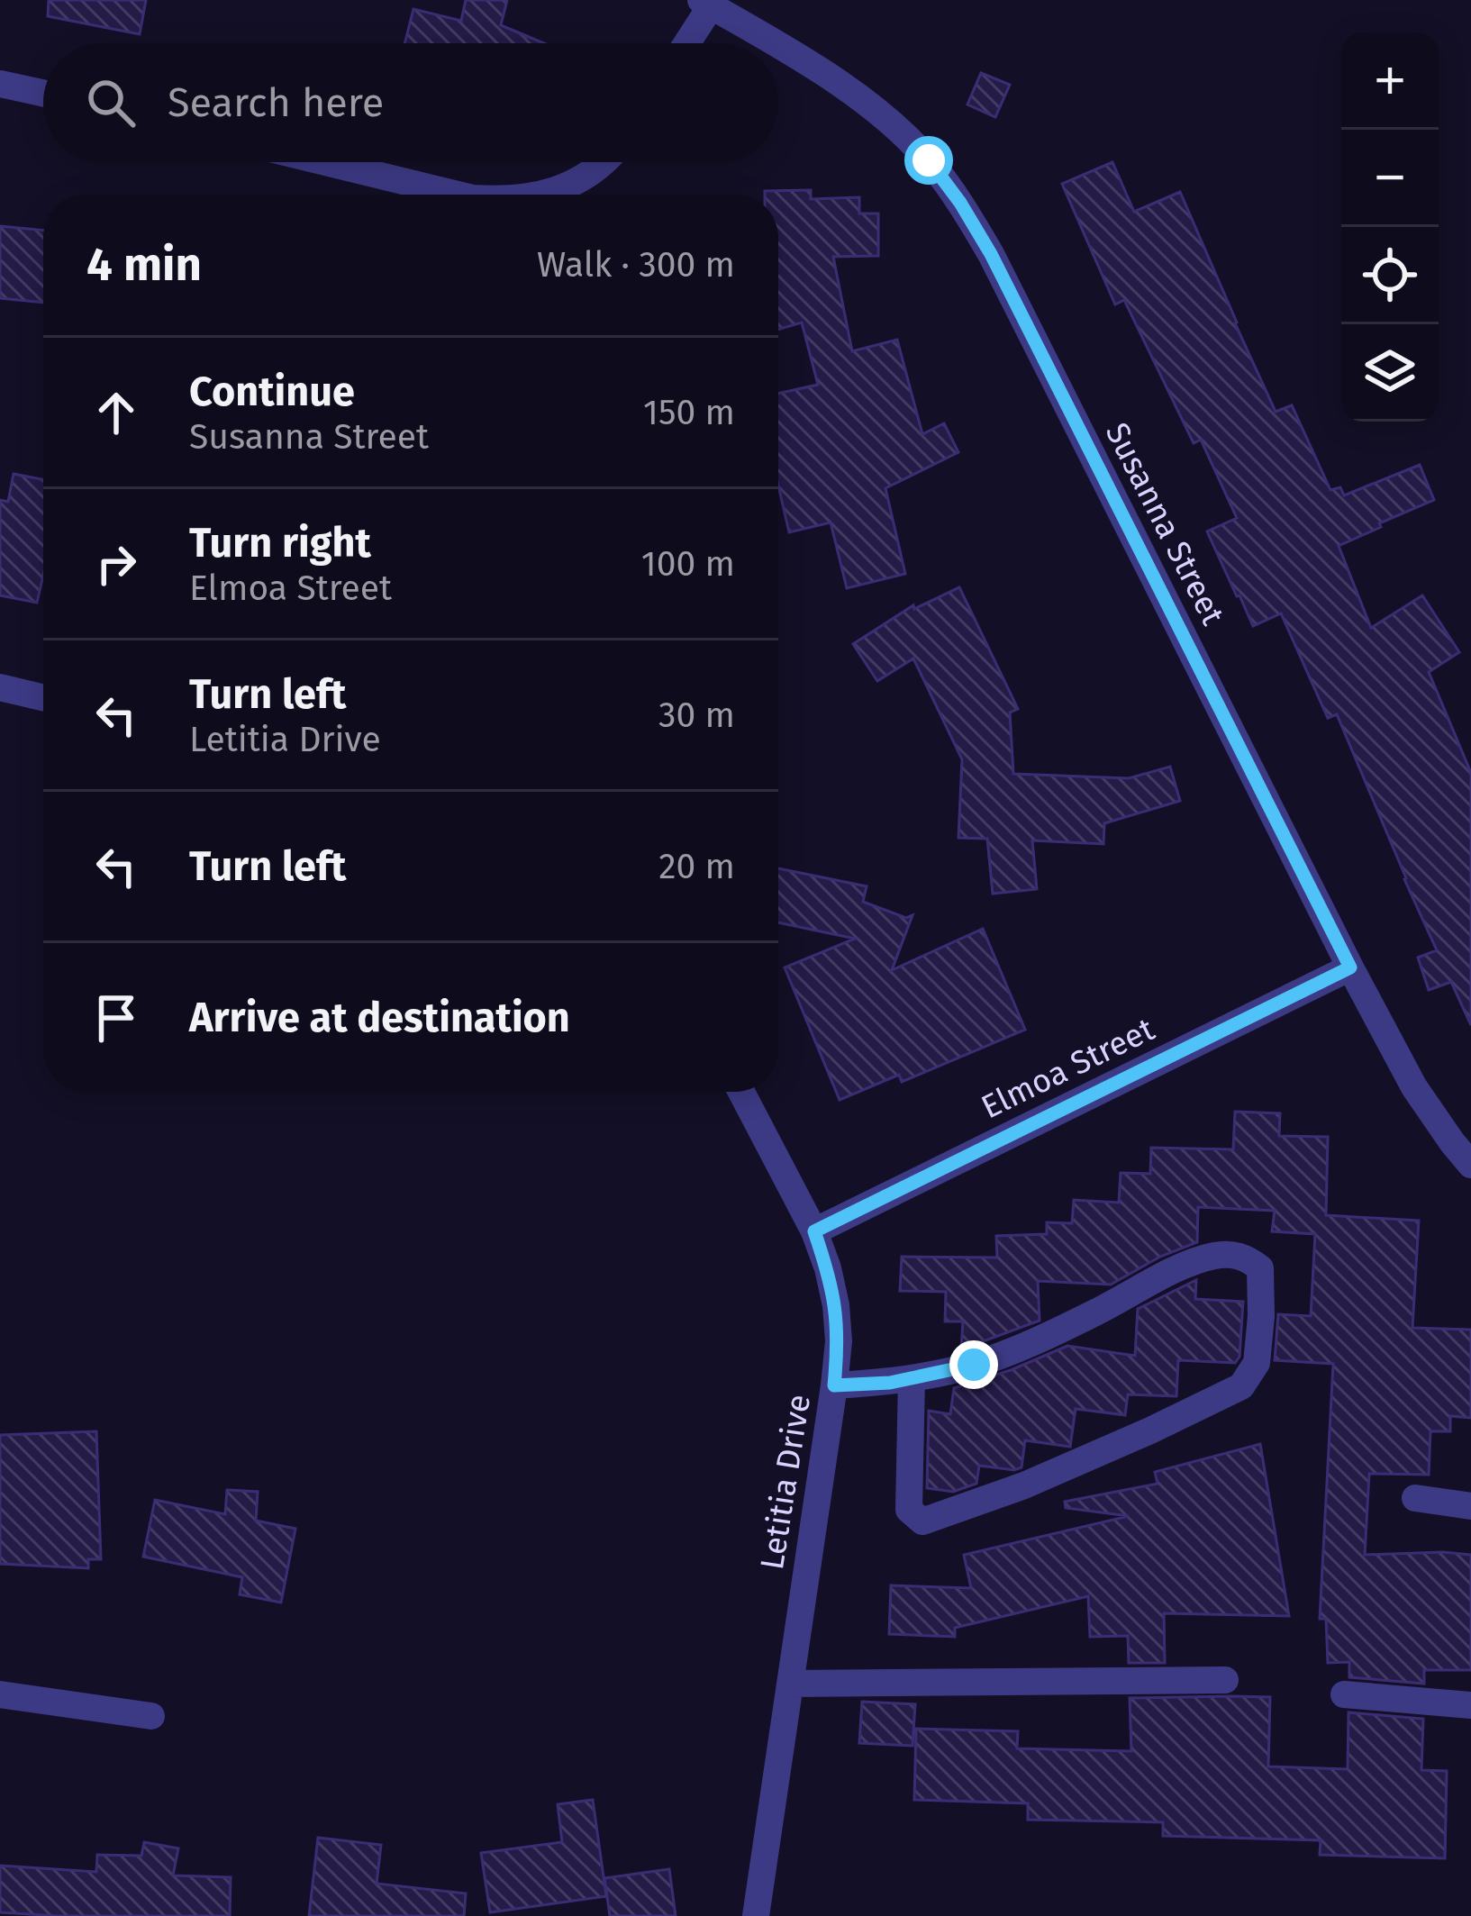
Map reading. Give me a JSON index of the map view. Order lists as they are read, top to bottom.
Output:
{
  "streets": {
    "street": ["Susanna Street", "Elmoa Street", "Letitia Drive"]
  },
  "crossings": [
    ["Susanna Street", "Elmoa Street"],
    ["Elmoa Street", "Letitia Drive"]
  ],
  "page": {
    "map_buttons": ["+", "−"],
    "search": "Search here",
    "heading": ["4 min", "Walk · 300 m"],
    "list": [
      ["Continue", "Susanna Street", "150 m"],
      ["Turn right", "Elmoa Street", "100 m"],
      ["Turn left", "Letitia Drive", "30 m"],
      ["Turn left", "20 m"],
      "Arrive at destination"
    ]
  }
}
